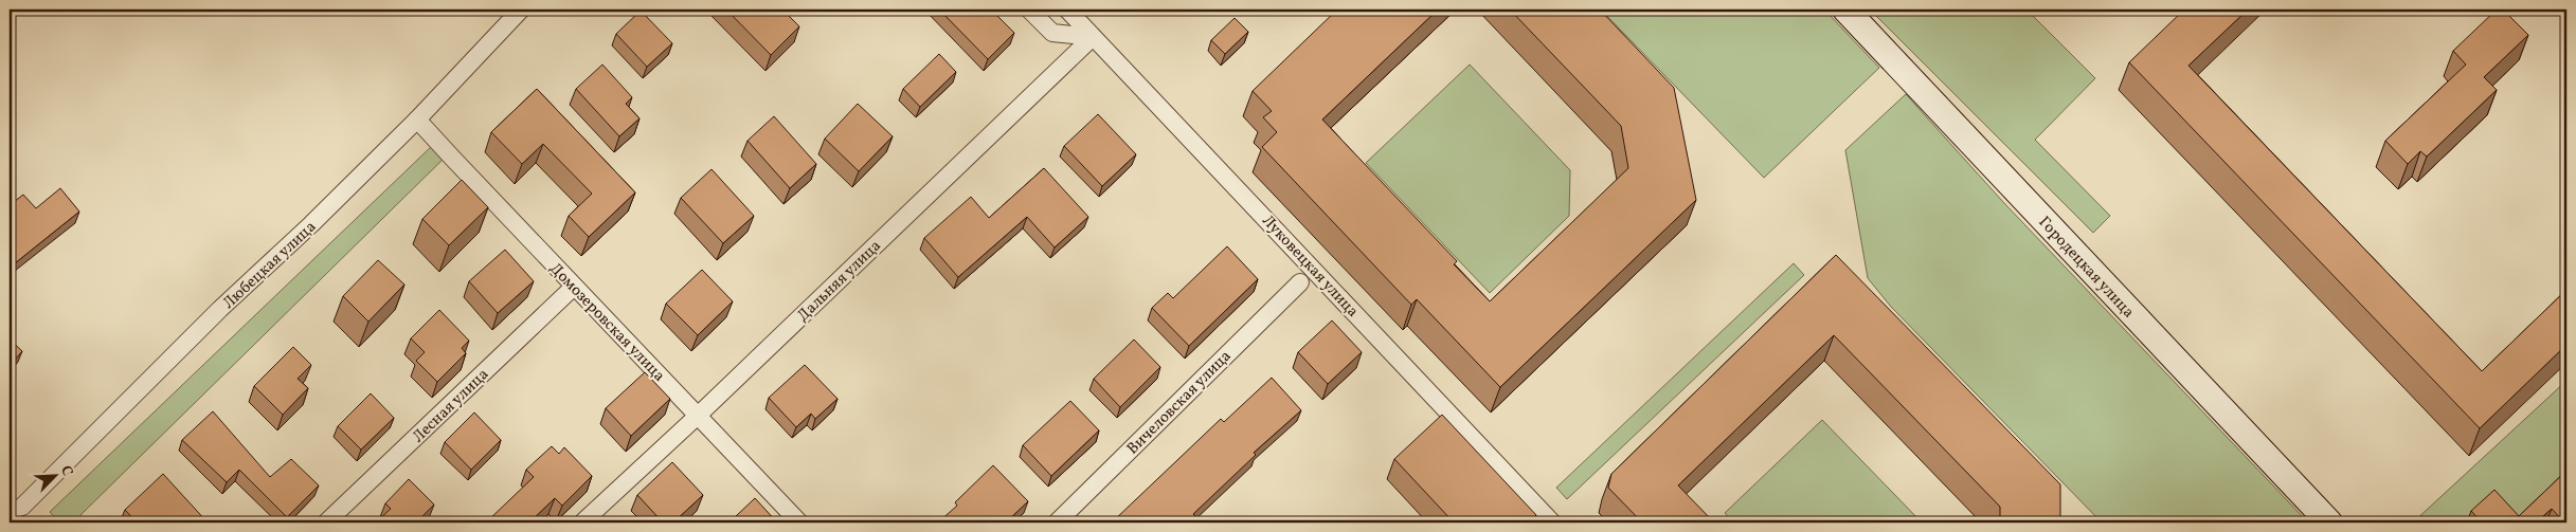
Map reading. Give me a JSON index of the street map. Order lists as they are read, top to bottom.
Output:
{
  "streets": {
    "street": [
      "Любецкая улица",
      "Луковецкая улица",
      "Городецкая улица",
      "Дальняя улица",
      "Домозеровская улица",
      "Вичеловская улица",
      "Лесная улица"
    ]
  },
  "crossings": [
    ["Любецкая улица", "Домозеровская улица"],
    ["Луковецкая улица", "Дальняя улица"],
    ["Дальняя улица", "Домозеровская улица"],
    ["Домозеровская улица", "Лесная улица"]
  ],
  "north": "top right"
}
